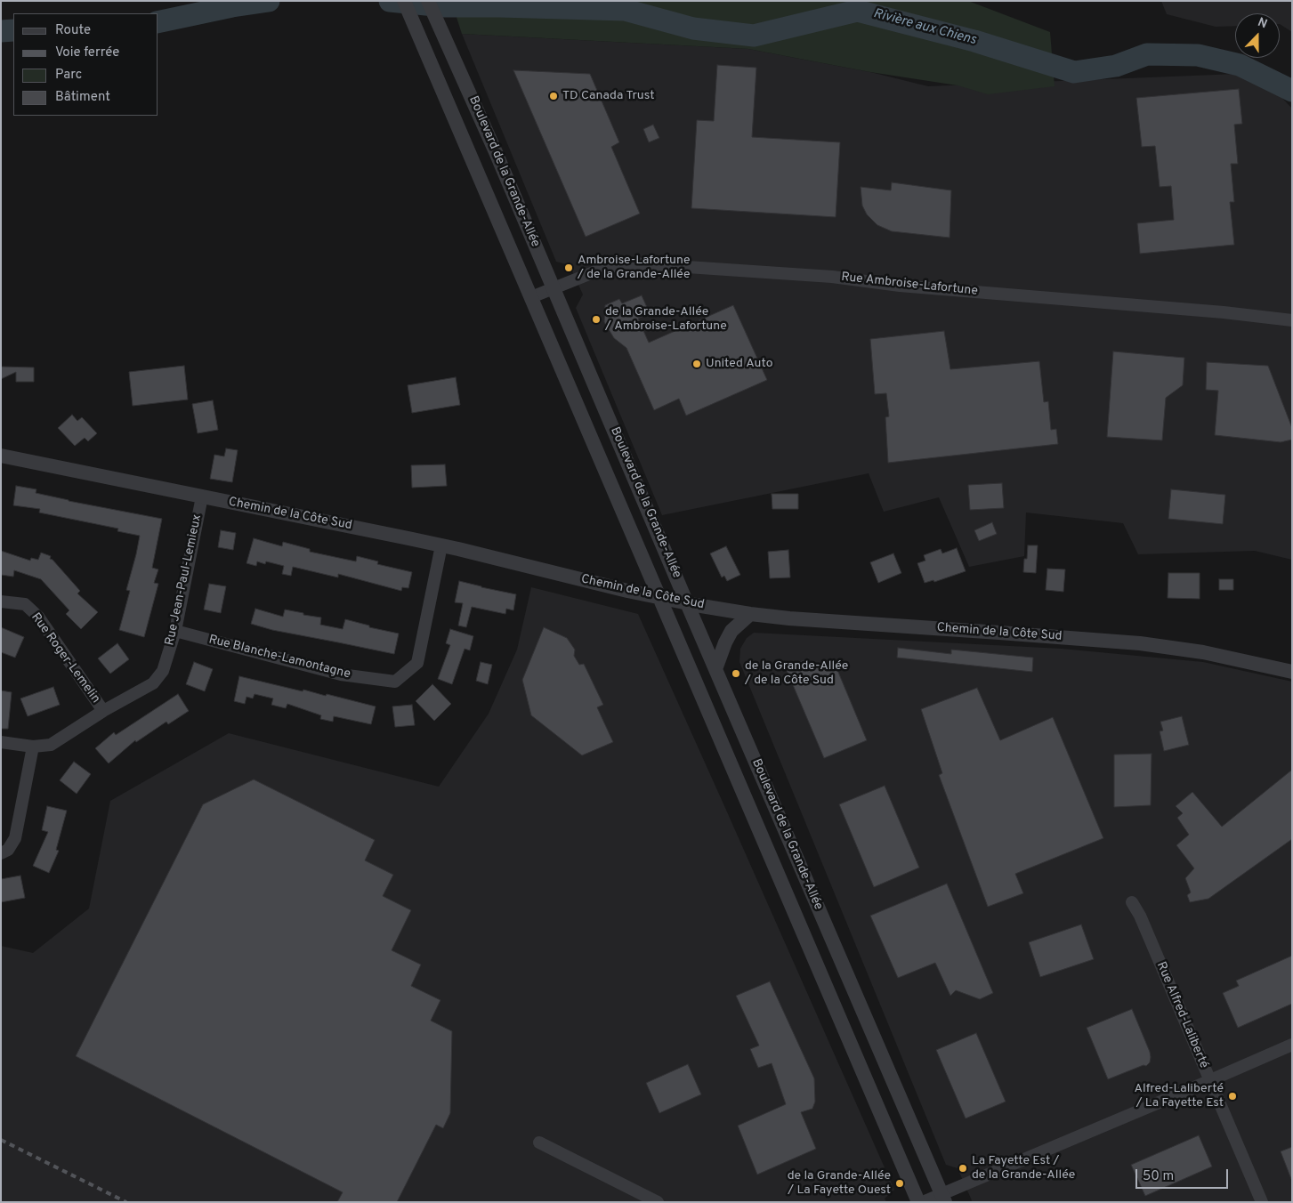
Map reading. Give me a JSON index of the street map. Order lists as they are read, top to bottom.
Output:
{
  "streets": {
    "street": [
      "Boulevard de la Grande-Allée",
      "Rue Ambroise-Lafortune",
      "Chemin de la Côte Sud",
      "Rue Jean-Paul-Lemieux",
      "Rue Blanche-Lamontagne",
      "Rue Roger-Lemelin",
      "Rue Alfred-Laliberté"
    ]
  },
  "crossings": [
    ["Boulevard de la Grande-Allée", "Rue Ambroise-Lafortune"],
    ["Boulevard de la Grande-Allée", "Chemin de la Côte Sud"],
    ["Chemin de la Côte Sud", "Rue Jean-Paul-Lemieux"],
    ["Chemin de la Côte Sud", "Rue Blanche-Lamontagne"],
    ["Rue Jean-Paul-Lemieux", "Rue Blanche-Lamontagne"],
    ["Rue Jean-Paul-Lemieux", "Rue Roger-Lemelin"]
  ],
  "water": ["Rivière aux Chiens"],
  "places": [
    "TD Canada Trust",
    "Ambroise-Lafortune / de la Grande-Allée",
    "de la Grande-Allée / Ambroise-Lafortune",
    "United Auto",
    "de la Grande-Allée / de la Côte Sud",
    "Alfred-Laliberté / La Fayette Est",
    "La Fayette Est / de la Grande-Allée",
    "de la Grande-Allée / La Fayette Ouest"
  ],
  "legend": [
    "Route",
    "Voie ferrée",
    "Parc",
    "Bâtiment"
  ],
  "scale_bar": "50 m",
  "north": "top"
}
